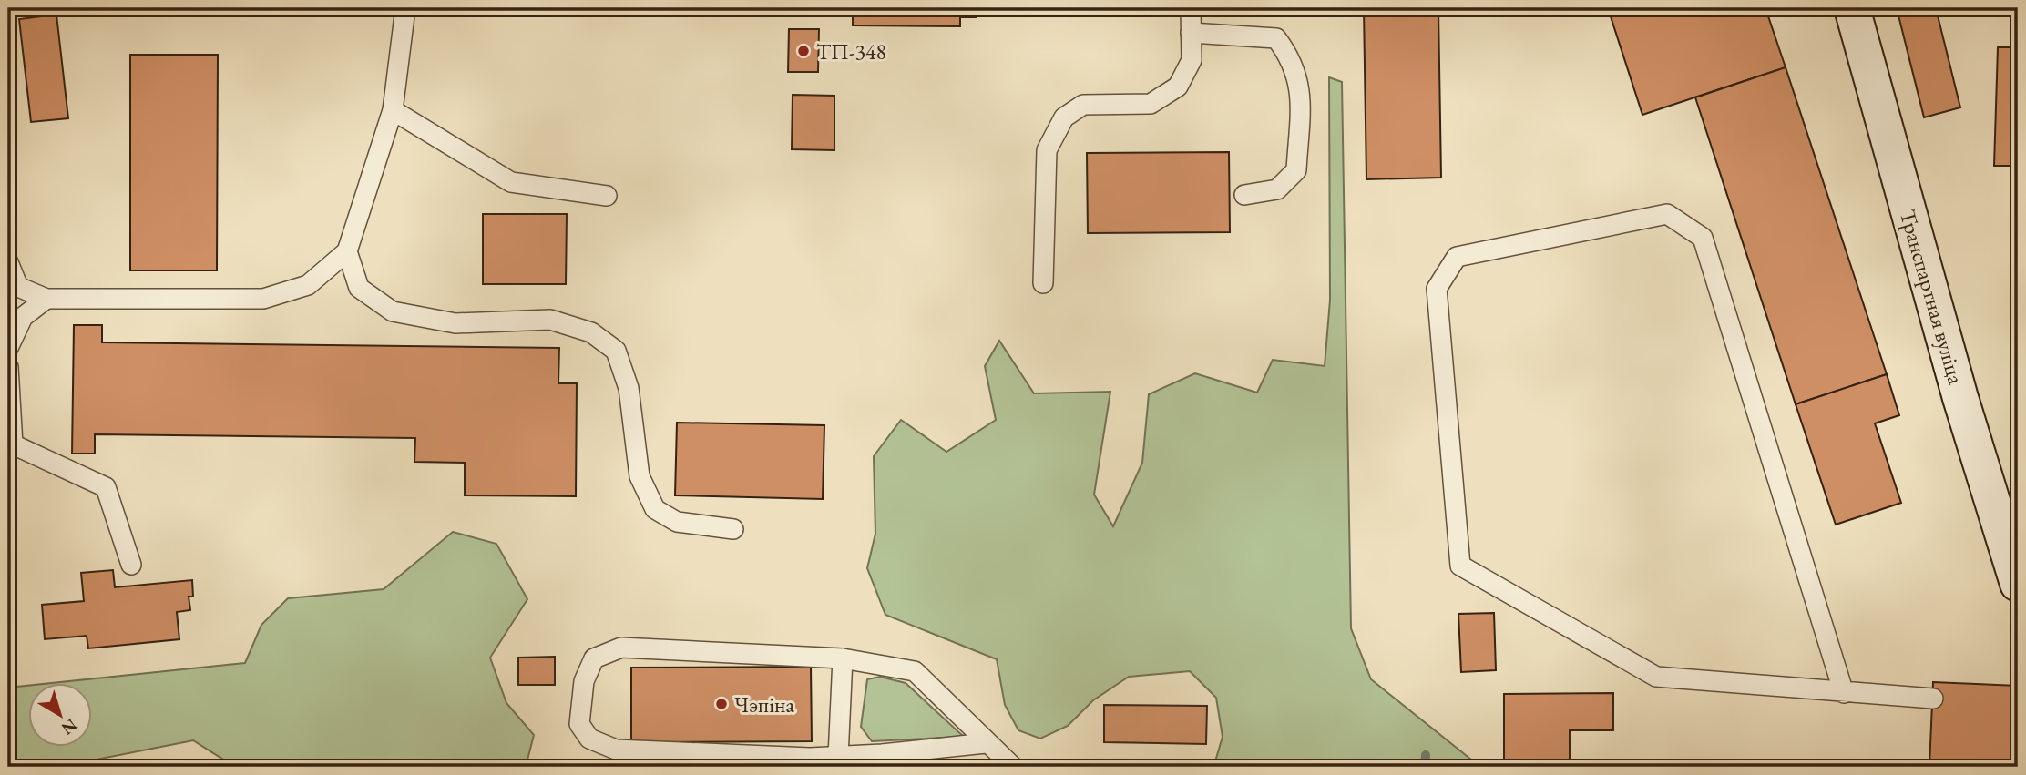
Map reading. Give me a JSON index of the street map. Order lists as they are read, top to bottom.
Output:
{
  "streets": {
    "main road": ["Транспартная вуліца"]
  },
  "places": ["ТП-348", "Чэпіна"],
  "north": "bottom right"
}
